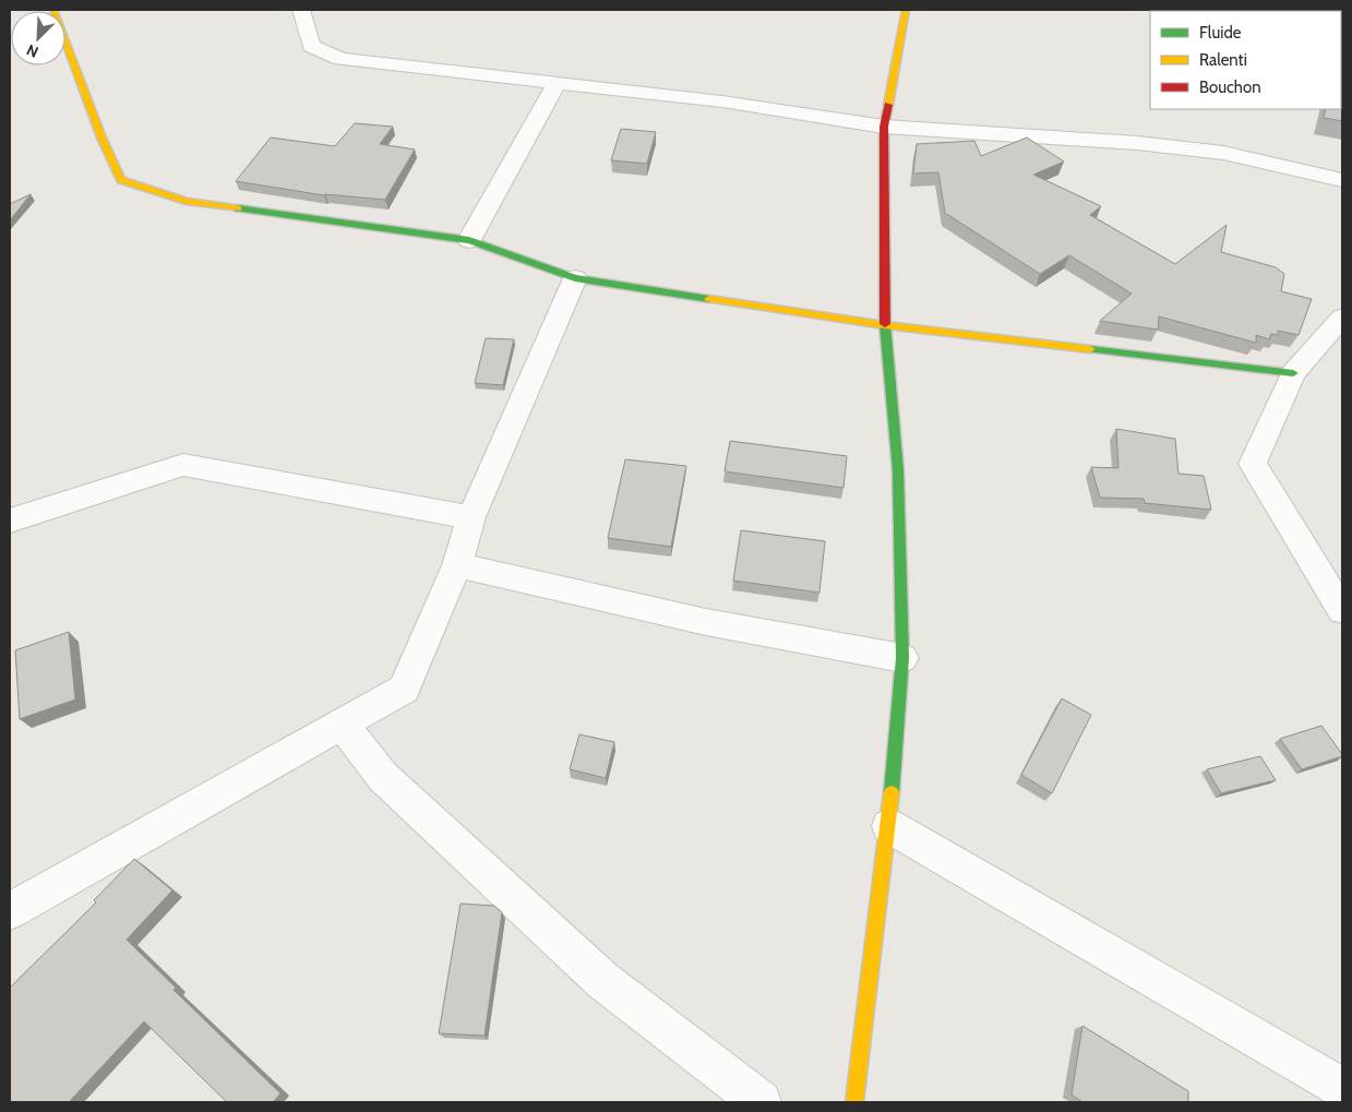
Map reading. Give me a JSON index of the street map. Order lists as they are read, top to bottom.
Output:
{
  "legend": ["Fluide", "Ralenti", "Bouchon"],
  "north": "bottom left"
}
